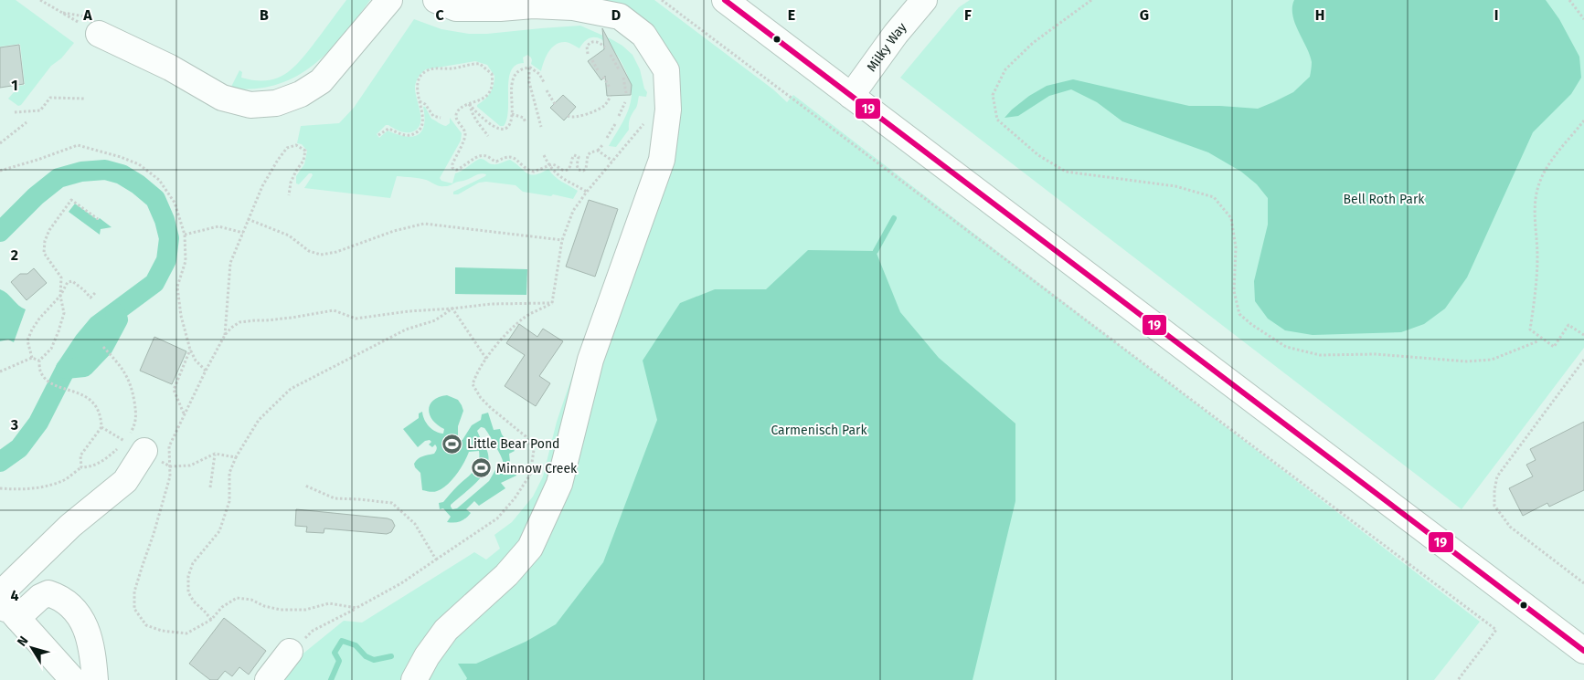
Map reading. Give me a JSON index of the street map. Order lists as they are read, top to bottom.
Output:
{
  "streets": {
    "main road": ["Milky Way"]
  },
  "parks": ["Bell Roth Park", "Carmenisch Park"],
  "places": {
    "sports": ["Little Bear Pond", "Minnow Creek"]
  },
  "lines": ["transit line 19"],
  "north": "top left",
  "grid": {
    "columns": [
      "A",
      "B",
      "C",
      "D",
      "E",
      "F",
      "G",
      "H",
      "I"
    ],
    "rows": [
      "1",
      "2",
      "3",
      "4"
    ]
  }
}
